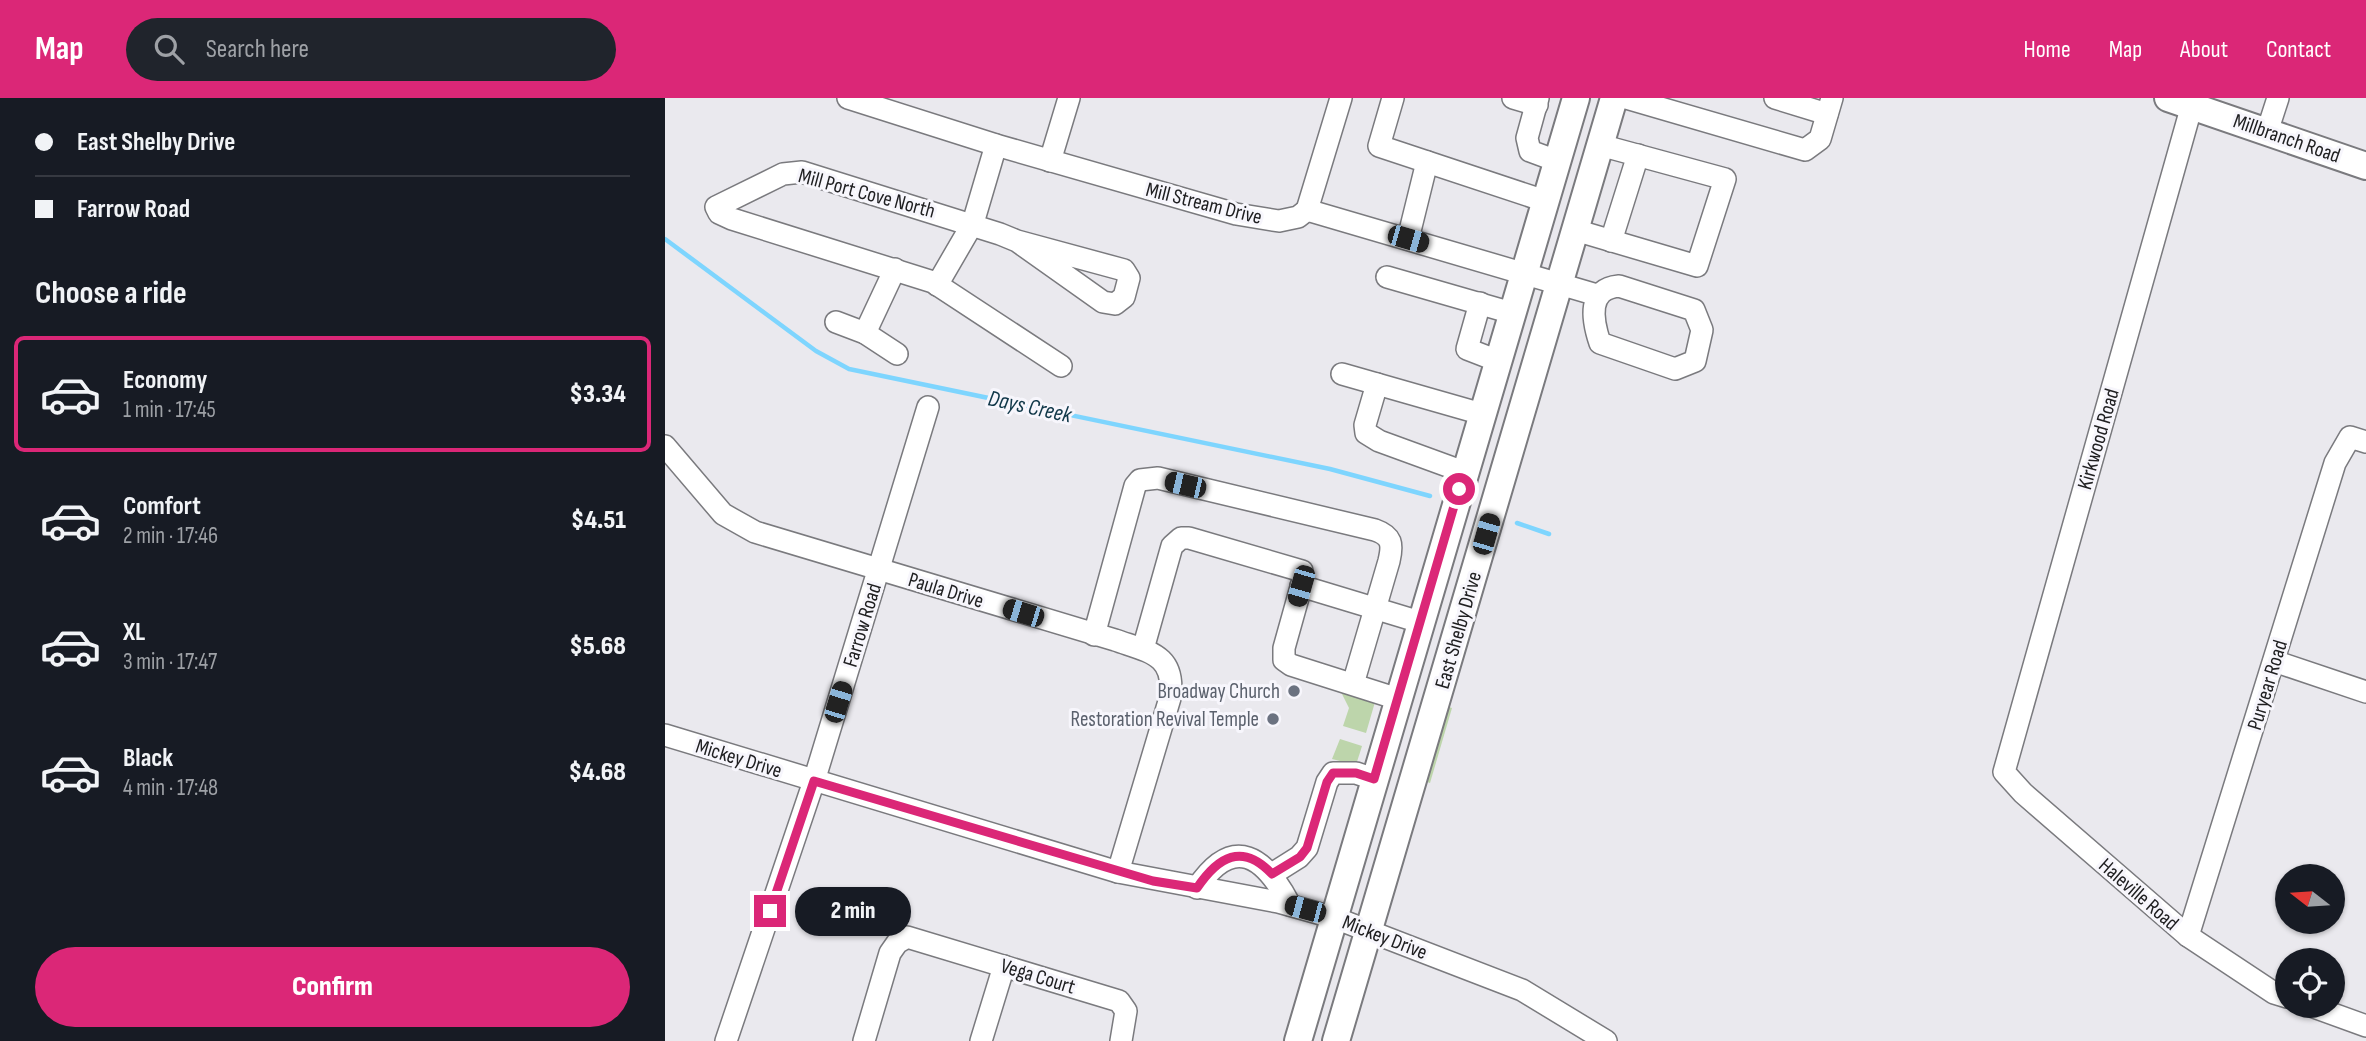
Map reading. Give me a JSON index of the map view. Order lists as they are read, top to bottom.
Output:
{
  "streets": {
    "main road": ["Millbranch Road", "East Shelby Drive"],
    "street": [
      "Mill Port Cove North",
      "Mill Stream Drive",
      "Kirkwood Road",
      "Paula Drive",
      "Farrow Road",
      "Puryear Road",
      "Mickey Drive",
      "Haleville Road",
      "Vega Court"
    ]
  },
  "crossings": [
    ["Millbranch Road", "Kirkwood Road"],
    ["Kirkwood Road", "Haleville Road"],
    ["Paula Drive", "Farrow Road"],
    ["Paula Drive", "Mickey Drive"],
    ["Farrow Road", "Mickey Drive"],
    ["East Shelby Drive", "Mickey Drive"],
    ["Puryear Road", "Haleville Road"]
  ],
  "water": ["Days Creek"],
  "places": ["Broadway Church", "Restoration Revival Temple"],
  "north": "left",
  "page": {
    "header": "Map",
    "search": "Search here",
    "nav": [
      "Home",
      "Map",
      "About",
      "Contact"
    ],
    "banner": ["East Shelby Drive", "Farrow Road"],
    "heading": "Choose a ride",
    "list": [
      {
        "name": "Economy",
        "note": "1 min · 17:45",
        "value": "$3.34"
      },
      {
        "name": "Comfort",
        "note": "2 min · 17:46",
        "value": "$4.51"
      },
      {
        "name": "XL",
        "note": "3 min · 17:47",
        "value": "$5.68"
      },
      {
        "name": "Black",
        "note": "4 min · 17:48",
        "value": "$4.68"
      }
    ],
    "bubble": "2 min",
    "buttons": "Confirm"
  }
}
